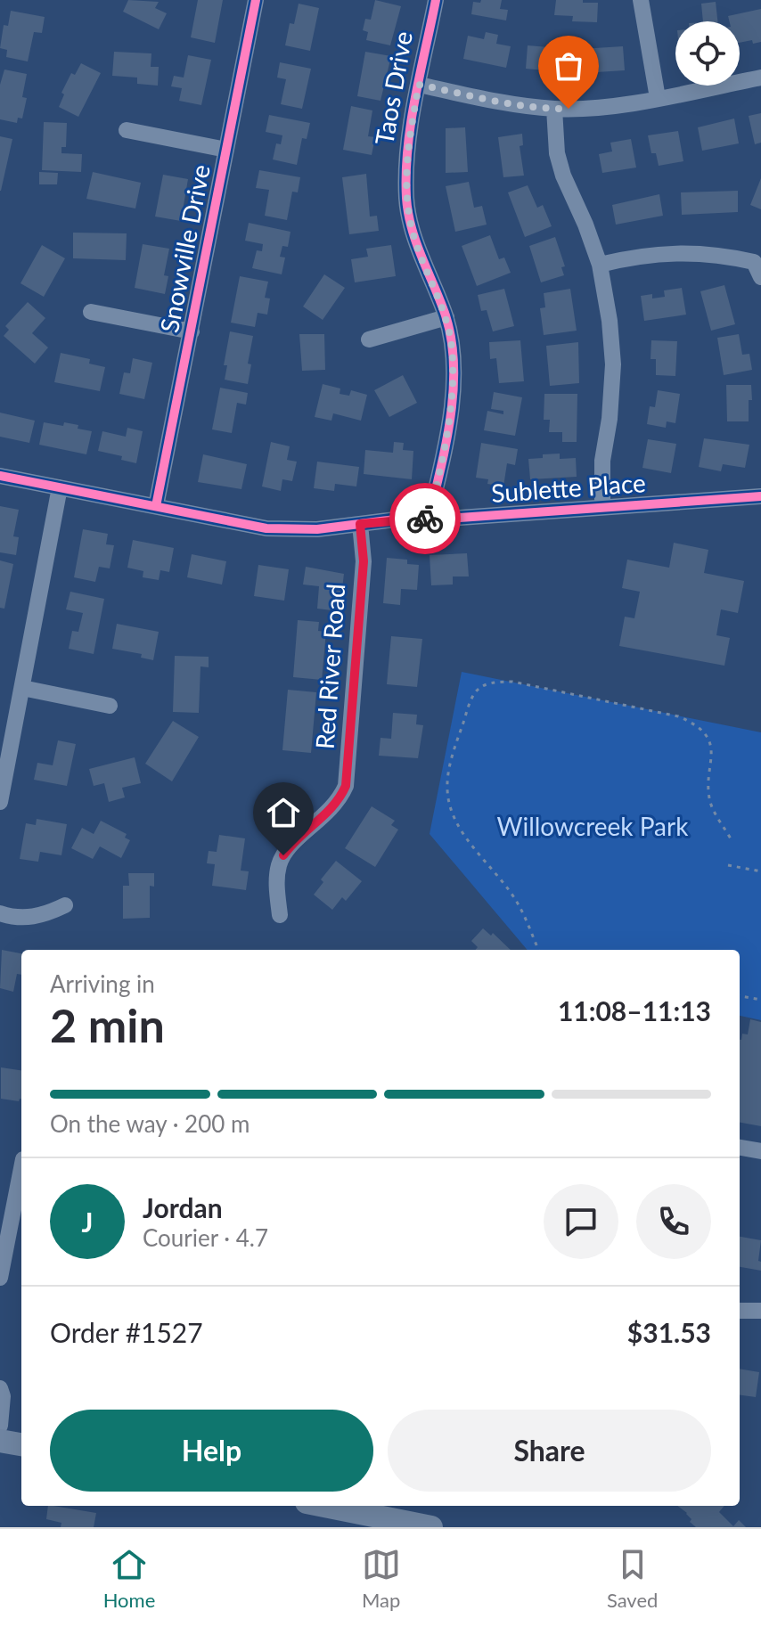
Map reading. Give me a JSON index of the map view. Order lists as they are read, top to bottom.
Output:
{
  "streets": {
    "street": [
      "Taos Drive",
      "Snowville Drive",
      "Sublette Place",
      "Red River Road"
    ]
  },
  "crossings": [
    ["Taos Drive", "Sublette Place"],
    ["Snowville Drive", "Sublette Place"],
    ["Sublette Place", "Red River Road"]
  ],
  "parks": ["Willowcreek Park"],
  "page": {
    "heading": ["2 min", "Arriving in", "11:08–11:13"],
    "panel": [
      "Jordan",
      "Courier · 4.7",
      "Order #1527",
      "$31.53"
    ],
    "bar": "On the way · 200 m",
    "round": "J",
    "buttons": ["Help", "Share"],
    "tabs": ["Home", "Map", "Saved"]
  }
}
